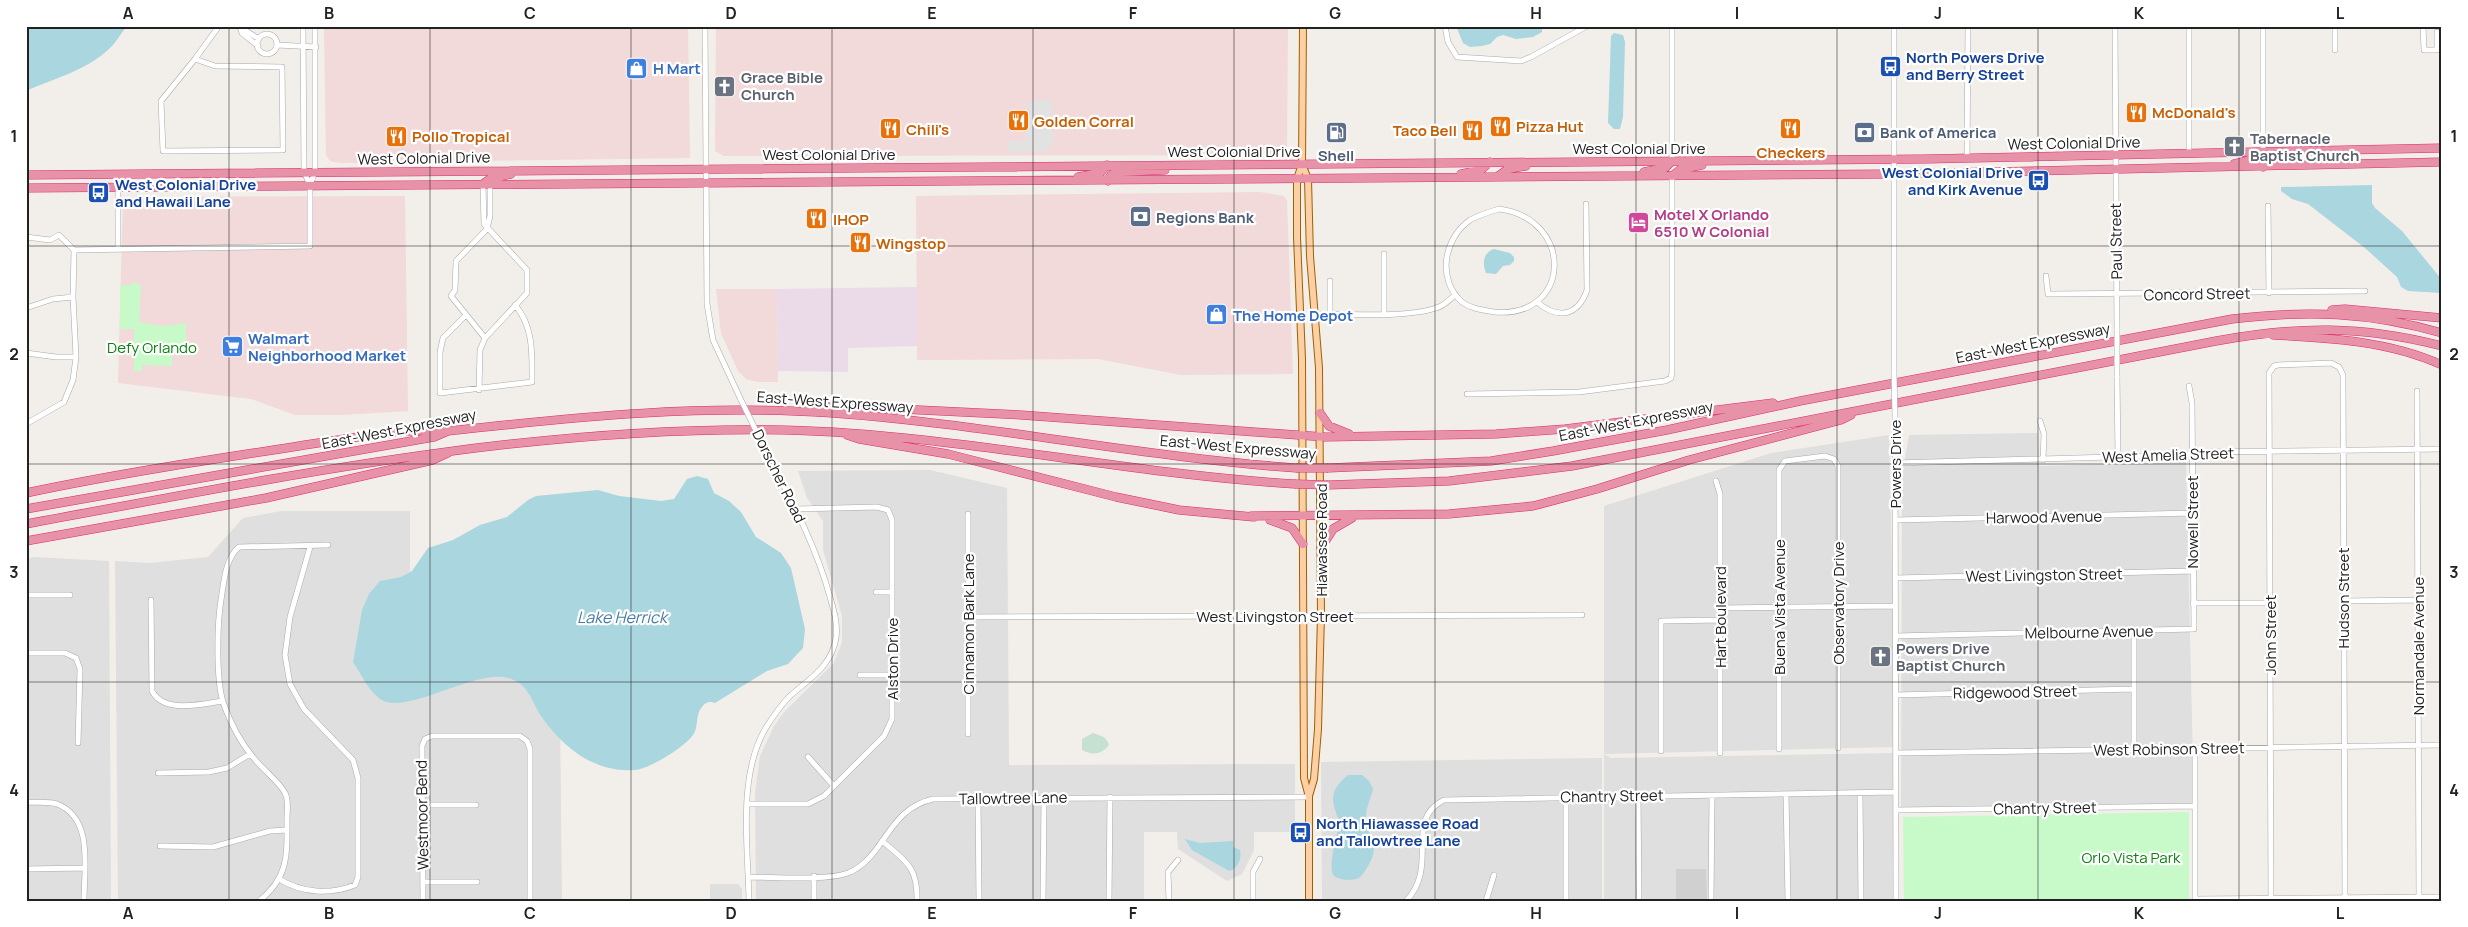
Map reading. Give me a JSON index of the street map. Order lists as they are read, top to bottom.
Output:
{
  "streets": {
    "highway": ["West Colonial Drive", "East-West Expressway"],
    "main road": ["Hiawassee Road"],
    "street": [
      "Paul Street",
      "Concord Street",
      "West Amelia Street",
      "Powers Drive",
      "Dorscher Road",
      "Harwood Avenue",
      "Nowell Street",
      "West Livingston Street",
      "Hudson Street",
      "Observatory Drive",
      "Buena Vista Avenue",
      "Hart Boulevard",
      "Cinnamon Bark Lane",
      "Melbourne Avenue",
      "John Street",
      "Normandale Avenue",
      "Alston Drive",
      "Ridgewood Street",
      "West Robinson Street",
      "Chantry Street",
      "Tallowtree Lane",
      "Westmoor Bend"
    ]
  },
  "crossings": [
    ["West Colonial Drive", "Paul Street"],
    ["West Colonial Drive", "Powers Drive"],
    ["West Colonial Drive", "Dorscher Road"],
    ["West Colonial Drive", "Hiawassee Road"],
    ["Paul Street", "Concord Street"],
    ["Paul Street", "West Amelia Street"],
    ["West Amelia Street", "Powers Drive"],
    ["West Amelia Street", "Nowell Street"],
    ["West Amelia Street", "Hudson Street"],
    ["West Amelia Street", "John Street"],
    ["West Amelia Street", "Normandale Avenue"],
    ["Powers Drive", "Harwood Avenue"],
    ["Powers Drive", "West Livingston Street"],
    ["Powers Drive", "Melbourne Avenue"],
    ["Powers Drive", "Ridgewood Street"],
    ["Powers Drive", "West Robinson Street"],
    ["Powers Drive", "Chantry Street"],
    ["Dorscher Road", "Alston Drive"],
    ["Dorscher Road", "Tallowtree Lane"],
    ["Harwood Avenue", "Nowell Street"],
    ["Nowell Street", "West Livingston Street"],
    ["Nowell Street", "Melbourne Avenue"],
    ["Hiawassee Road", "West Livingston Street"],
    ["Hiawassee Road", "Tallowtree Lane"],
    ["West Livingston Street", "Cinnamon Bark Lane"],
    ["Hudson Street", "John Street"],
    ["Hudson Street", "West Robinson Street"],
    ["Observatory Drive", "Buena Vista Avenue"],
    ["John Street", "West Robinson Street"],
    ["Normandale Avenue", "West Robinson Street"]
  ],
  "water": ["Lake Herrick"],
  "parks": ["Defy Orlando", "Orlo Vista Park"],
  "places": {
    "bus stop": [
      "North Powers Drive and Berry Street",
      "West Colonial Drive and Kirk Avenue",
      "West Colonial Drive and Hawaii Lane",
      "North Hiawassee Road and Tallowtree Lane"
    ],
    "shop": ["H Mart", "The Home Depot"],
    "church": ["Grace Bible Church", "Tabernacle Baptist Church", "Powers Drive Baptist Church"],
    "restaurant": [
      "McDonald's",
      "Golden Corral",
      "Pizza Hut",
      "Chili's",
      "Checkers",
      "Taco Bell",
      "Pollo Tropical",
      "IHOP",
      "Wingstop"
    ],
    "fuel station": ["Shell"],
    "bank": ["Bank of America", "Regions Bank"],
    "hotel": ["Motel X Orlando 6510 W Colonial"],
    "supermarket": ["Walmart Neighborhood Market"]
  },
  "grid": {
    "columns": [
      "A",
      "B",
      "C",
      "D",
      "E",
      "F",
      "G",
      "H",
      "I",
      "J",
      "K",
      "L"
    ],
    "rows": [
      "1",
      "2",
      "3",
      "4"
    ]
  }
}
